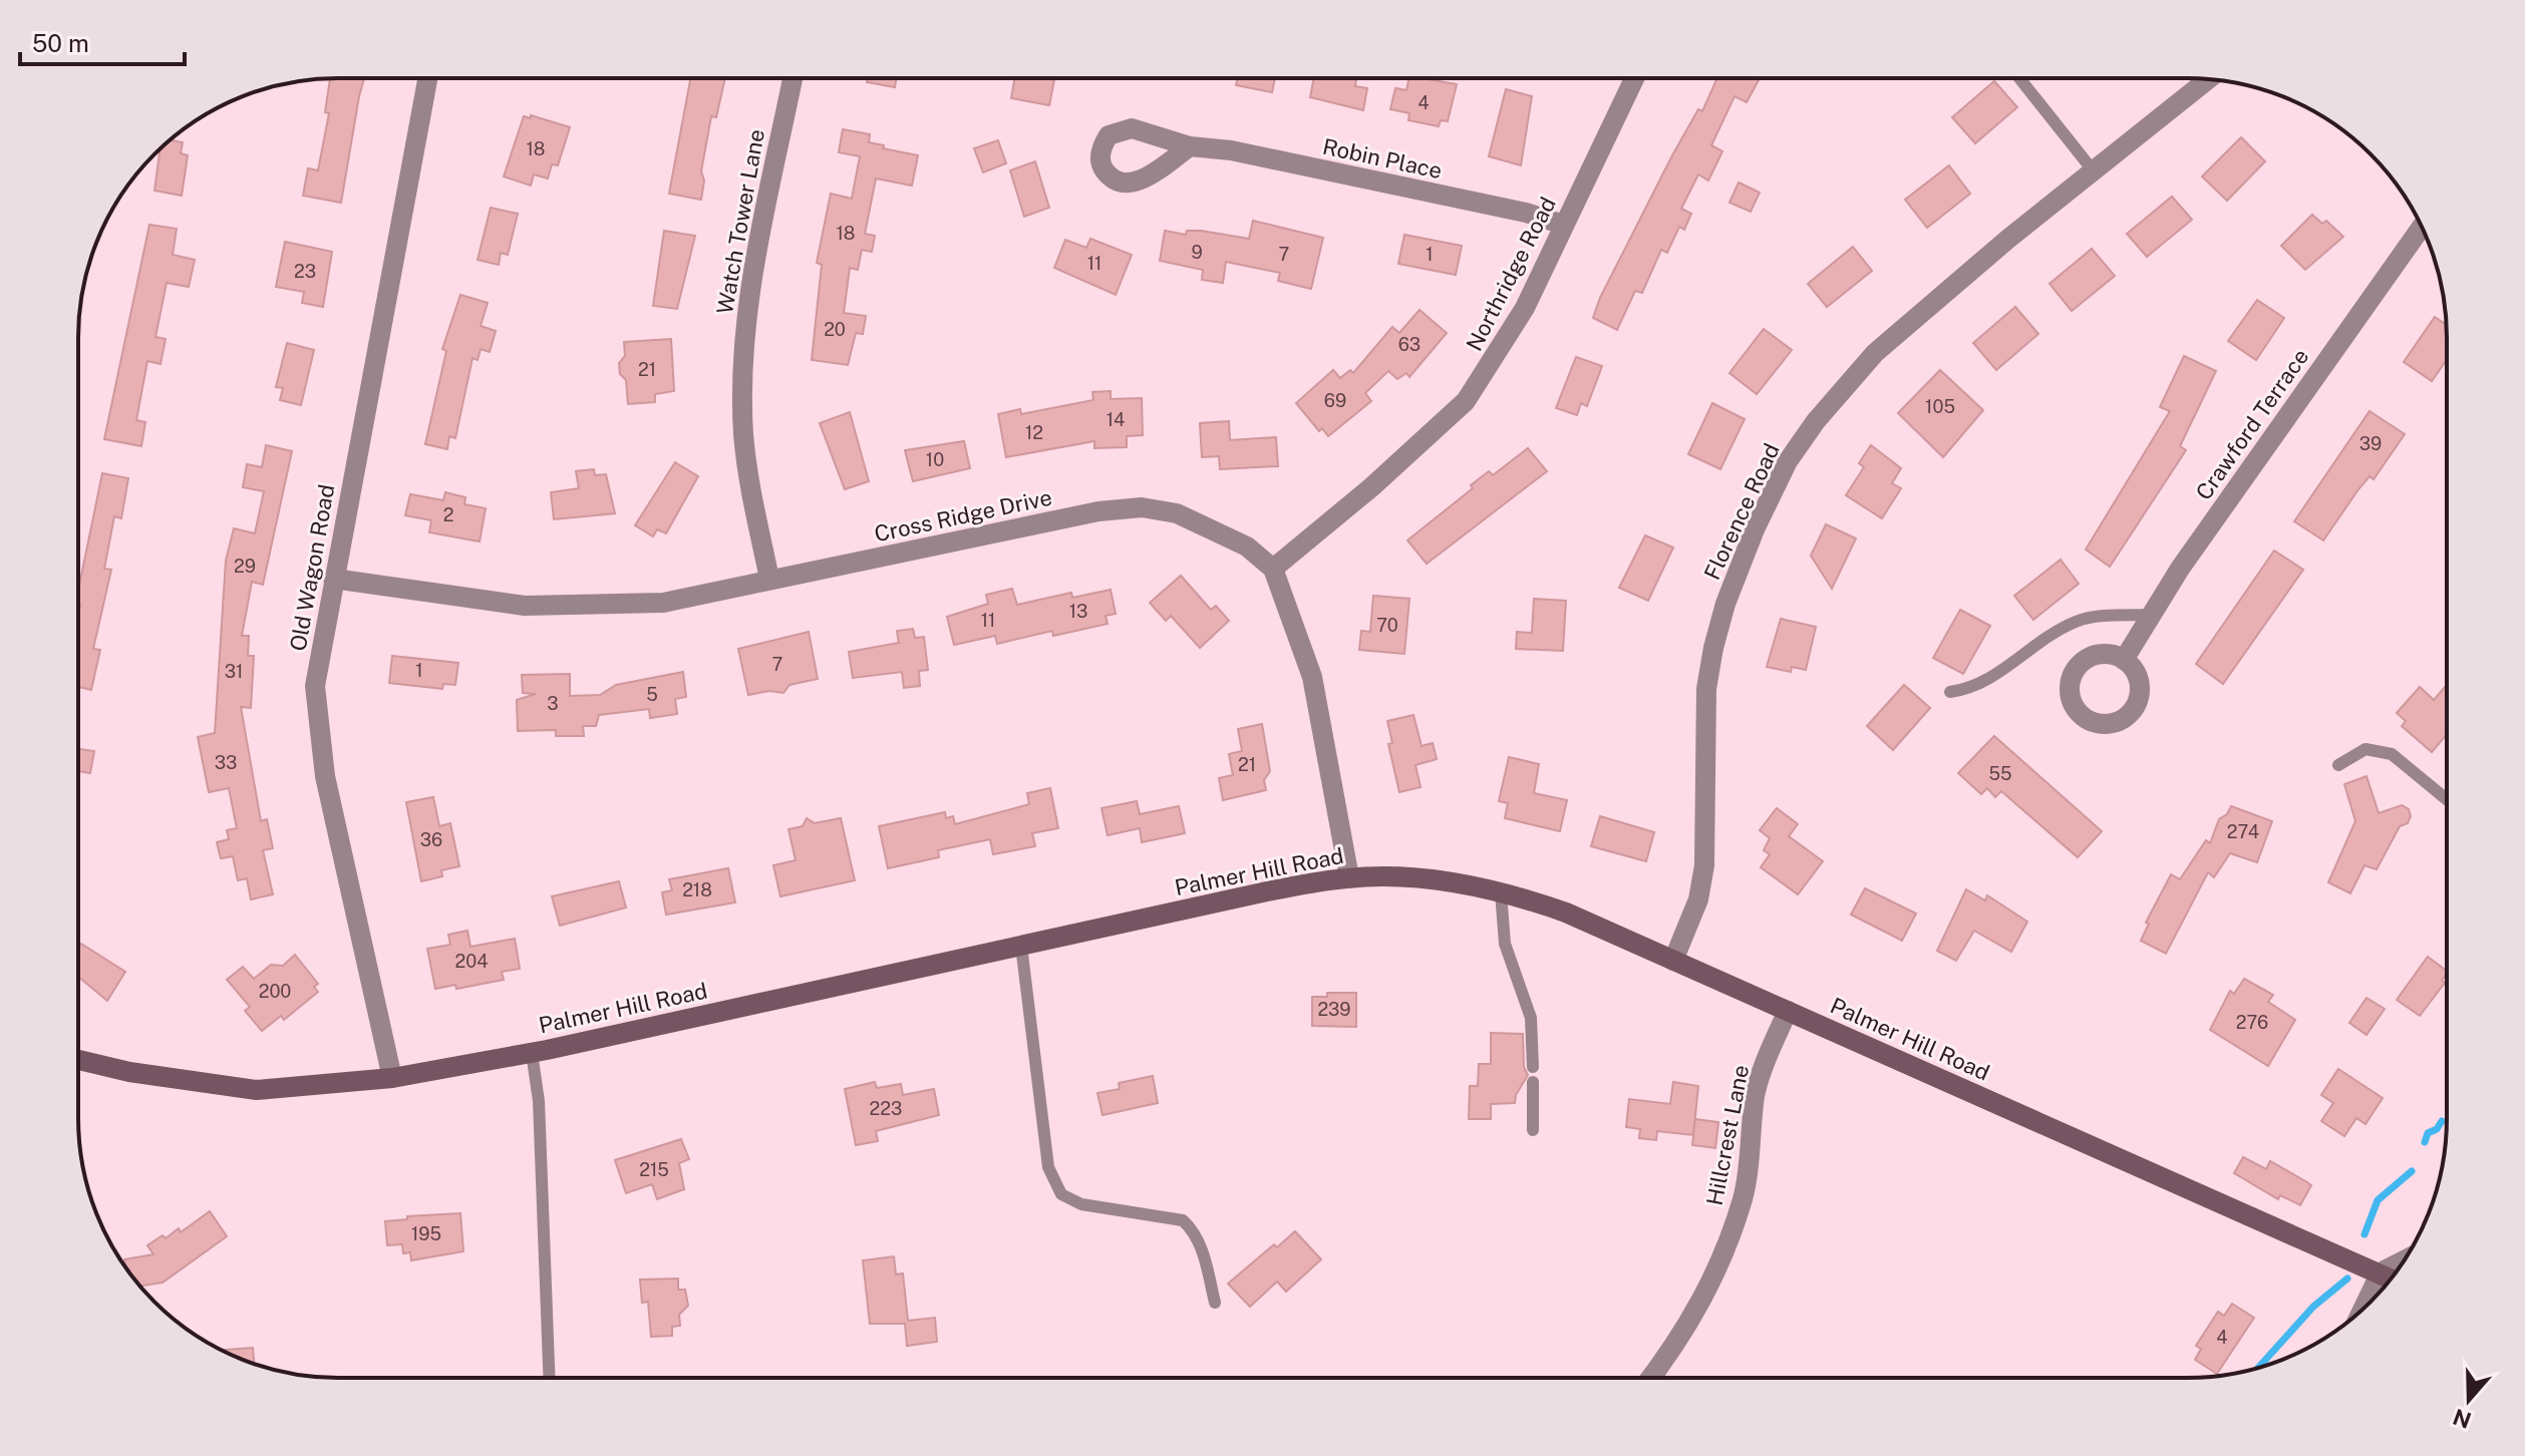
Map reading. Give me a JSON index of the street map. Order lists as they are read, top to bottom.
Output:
{
  "streets": {
    "main road": ["Palmer Hill Road"],
    "street": [
      "Robin Place",
      "Watch Tower Lane",
      "Northridge Road",
      "Crawford Terrace",
      "Florence Road",
      "Cross Ridge Drive",
      "Old Wagon Road",
      "Hillcrest Lane"
    ]
  },
  "crossings": [
    ["Robin Place", "Northridge Road"],
    ["Watch Tower Lane", "Cross Ridge Drive"],
    ["Northridge Road", "Cross Ridge Drive"],
    ["Florence Road", "Palmer Hill Road"],
    ["Cross Ridge Drive", "Old Wagon Road"],
    ["Old Wagon Road", "Palmer Hill Road"],
    ["Palmer Hill Road", "Hillcrest Lane"]
  ],
  "house_numbers": [
    "4",
    "18",
    "18",
    "9",
    "7",
    "1",
    "11",
    "23",
    "20",
    "63",
    "21",
    "69",
    "105",
    "14",
    "12",
    "39",
    "10",
    "2",
    "29",
    "13",
    "11",
    "70",
    "7",
    "1",
    "31",
    "5",
    "3",
    "33",
    "21",
    "55",
    "274",
    "36",
    "218",
    "204",
    "200",
    "239",
    "276",
    "223",
    "215",
    "195",
    "4"
  ],
  "scale_bar": "50 m",
  "north": "bottom"
}
